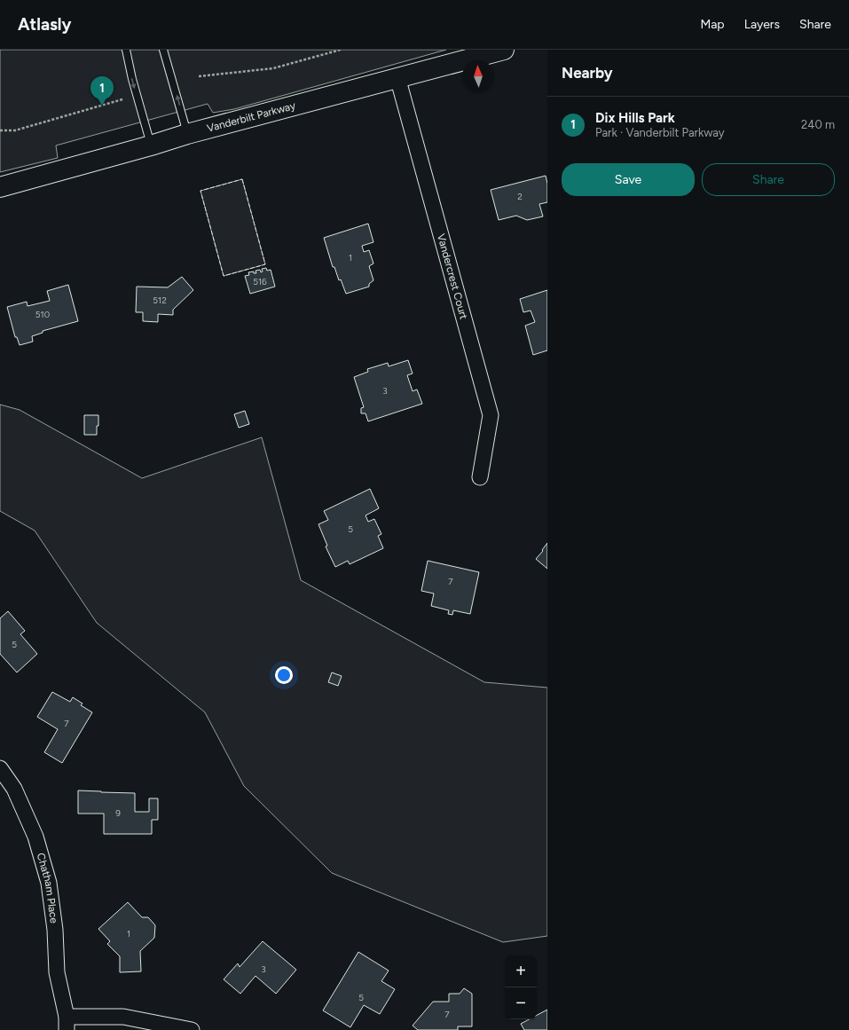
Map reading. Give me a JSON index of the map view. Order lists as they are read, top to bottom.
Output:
{
  "streets": {
    "main road": ["Vanderbilt Parkway"],
    "street": ["Vandercrest Court", "Chatham Place"]
  },
  "crossings": [
    ["Vanderbilt Parkway", "Vandercrest Court"]
  ],
  "house_numbers": [
    "2",
    "1",
    "516",
    "512",
    "510",
    "3",
    "5",
    "7",
    "5",
    "7",
    "9",
    "1",
    "3",
    "5",
    "7"
  ],
  "north": "top",
  "page": {
    "header": "Atlasly",
    "nav": ["Map", "Layers", "Share"],
    "heading": "Nearby",
    "pins": "1",
    "list": [
      {
        "mark": "1",
        "name": "Dix Hills Park",
        "note": "Park · Vanderbilt Parkway",
        "value": "240 m"
      }
    ],
    "buttons": ["Save", "Share"],
    "map_buttons": ["+", "−"]
  }
}
